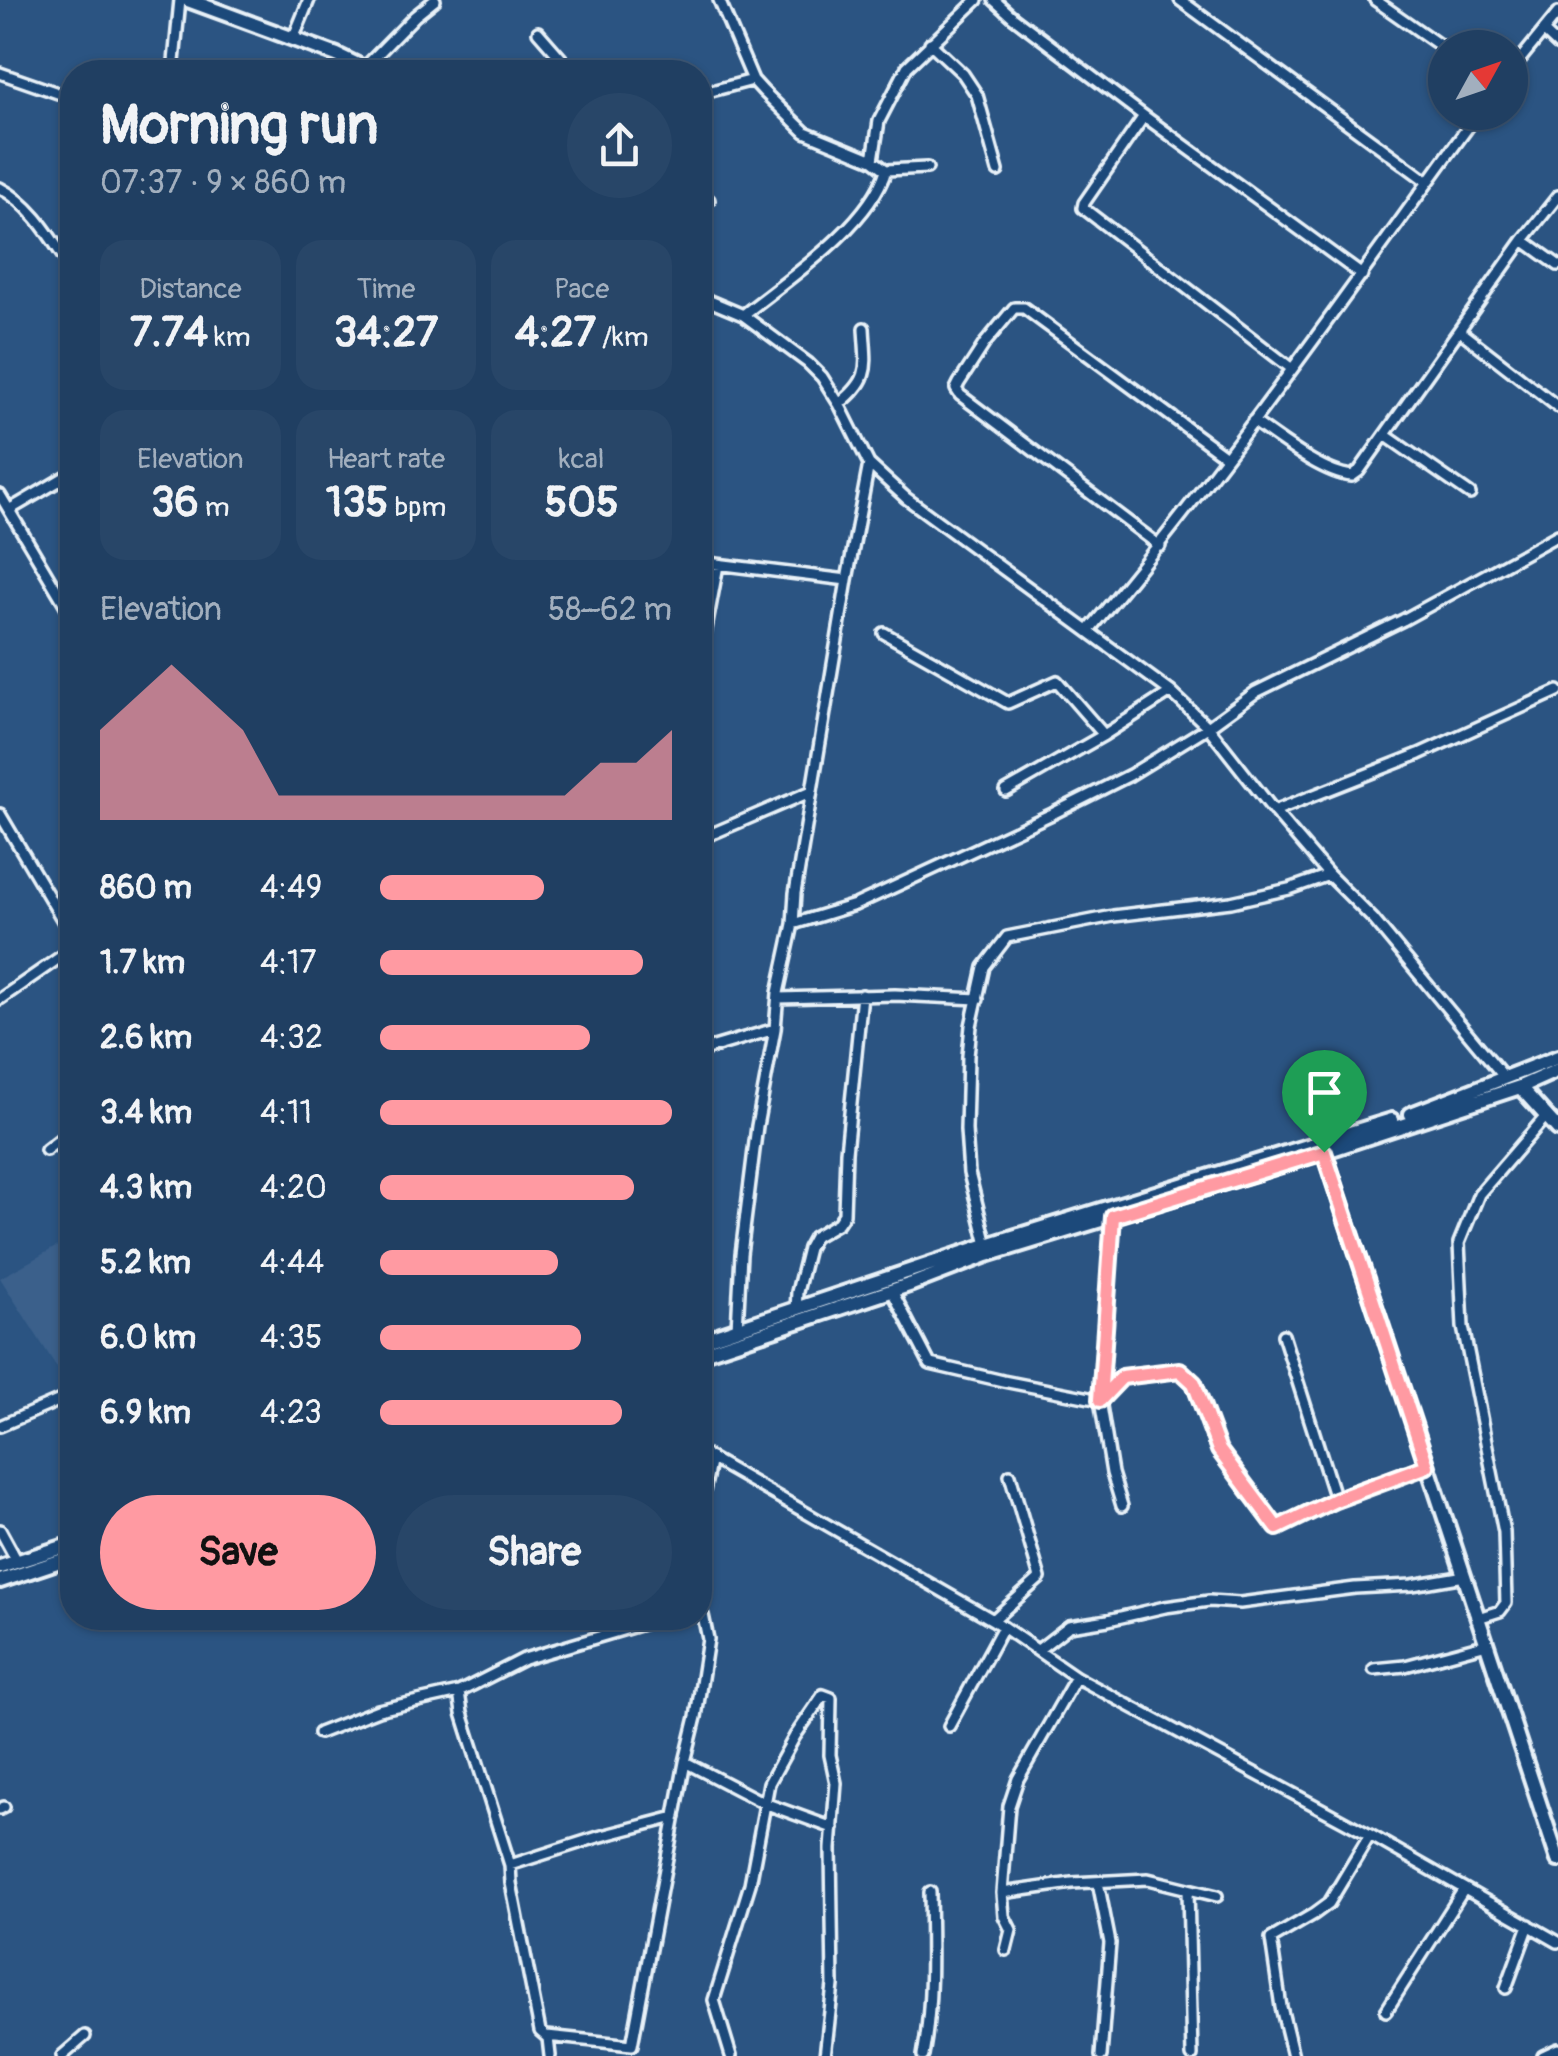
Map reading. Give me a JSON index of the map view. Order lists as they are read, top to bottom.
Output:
{
  "north": "top right",
  "page": {
    "heading": ["Morning run", "07:37 · 9 × 860 m"],
    "stats": [
      ["Distance", "7.74 km"],
      ["Time", "34:27"],
      ["Pace", "4:27 /km"],
      ["Elevation", "36 m"],
      ["Heart rate", "135 bpm"],
      ["kcal", "505"]
    ],
    "chart": ["Elevation", "58–62 m"],
    "list": [
      {
        "name": "860 m",
        "note": "4:49"
      },
      {
        "name": "1.7 km",
        "note": "4:17"
      },
      {
        "name": "2.6 km",
        "note": "4:32"
      },
      {
        "name": "3.4 km",
        "note": "4:11"
      },
      {
        "name": "4.3 km",
        "note": "4:20"
      },
      {
        "name": "5.2 km",
        "note": "4:44"
      },
      {
        "name": "6.0 km",
        "note": "4:35"
      },
      {
        "name": "6.9 km",
        "note": "4:23"
      }
    ],
    "buttons": ["Save", "Share"]
  }
}
